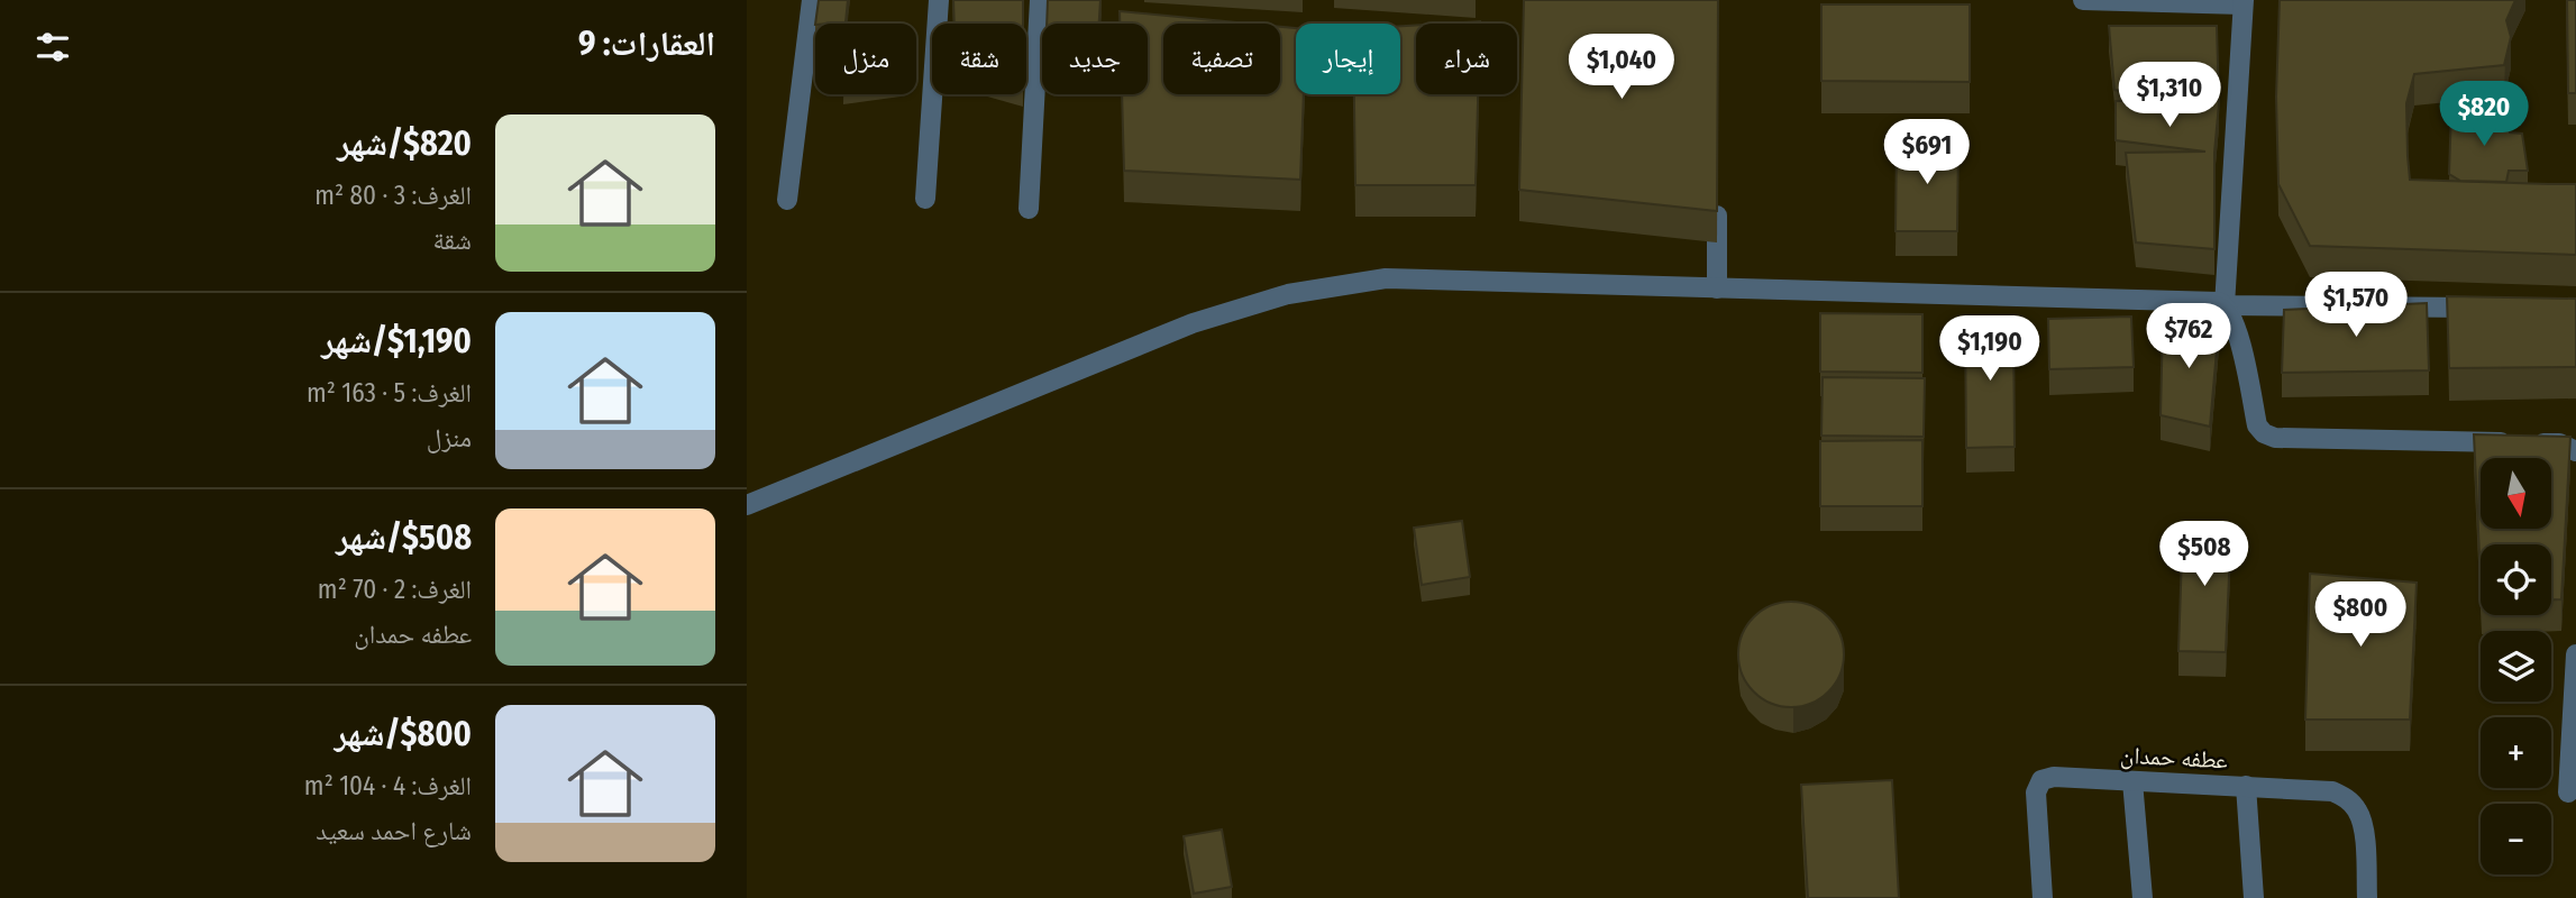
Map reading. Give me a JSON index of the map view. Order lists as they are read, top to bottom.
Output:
{
  "streets": {
    "street": ["عطفه حمدان"]
  },
  "north": "bottom",
  "page": {
    "heading": "العقارات: 9",
    "chip": [
      "شراء",
      "إيجار",
      "تصفية",
      "جديد",
      "شقة",
      "منزل"
    ],
    "price": [
      "$1,040",
      "$1,310",
      "$820",
      "$691",
      "$1,570",
      "$762",
      "$1,190",
      "$508",
      "$800"
    ],
    "list": [
      {
        "name": "$820/شهر",
        "note": "الغرف: 3 · 80 m² · شقة"
      },
      {
        "name": "$1,190/شهر",
        "note": "الغرف: 5 · 163 m² · منزل"
      },
      {
        "name": "$508/شهر",
        "note": "الغرف: 2 · 70 m² · عطفه حمدان"
      },
      {
        "name": "$800/شهر",
        "note": "الغرف: 4 · 104 m² · شارع احمد سعيد"
      }
    ],
    "map_buttons": ["+", "−"]
  }
}
